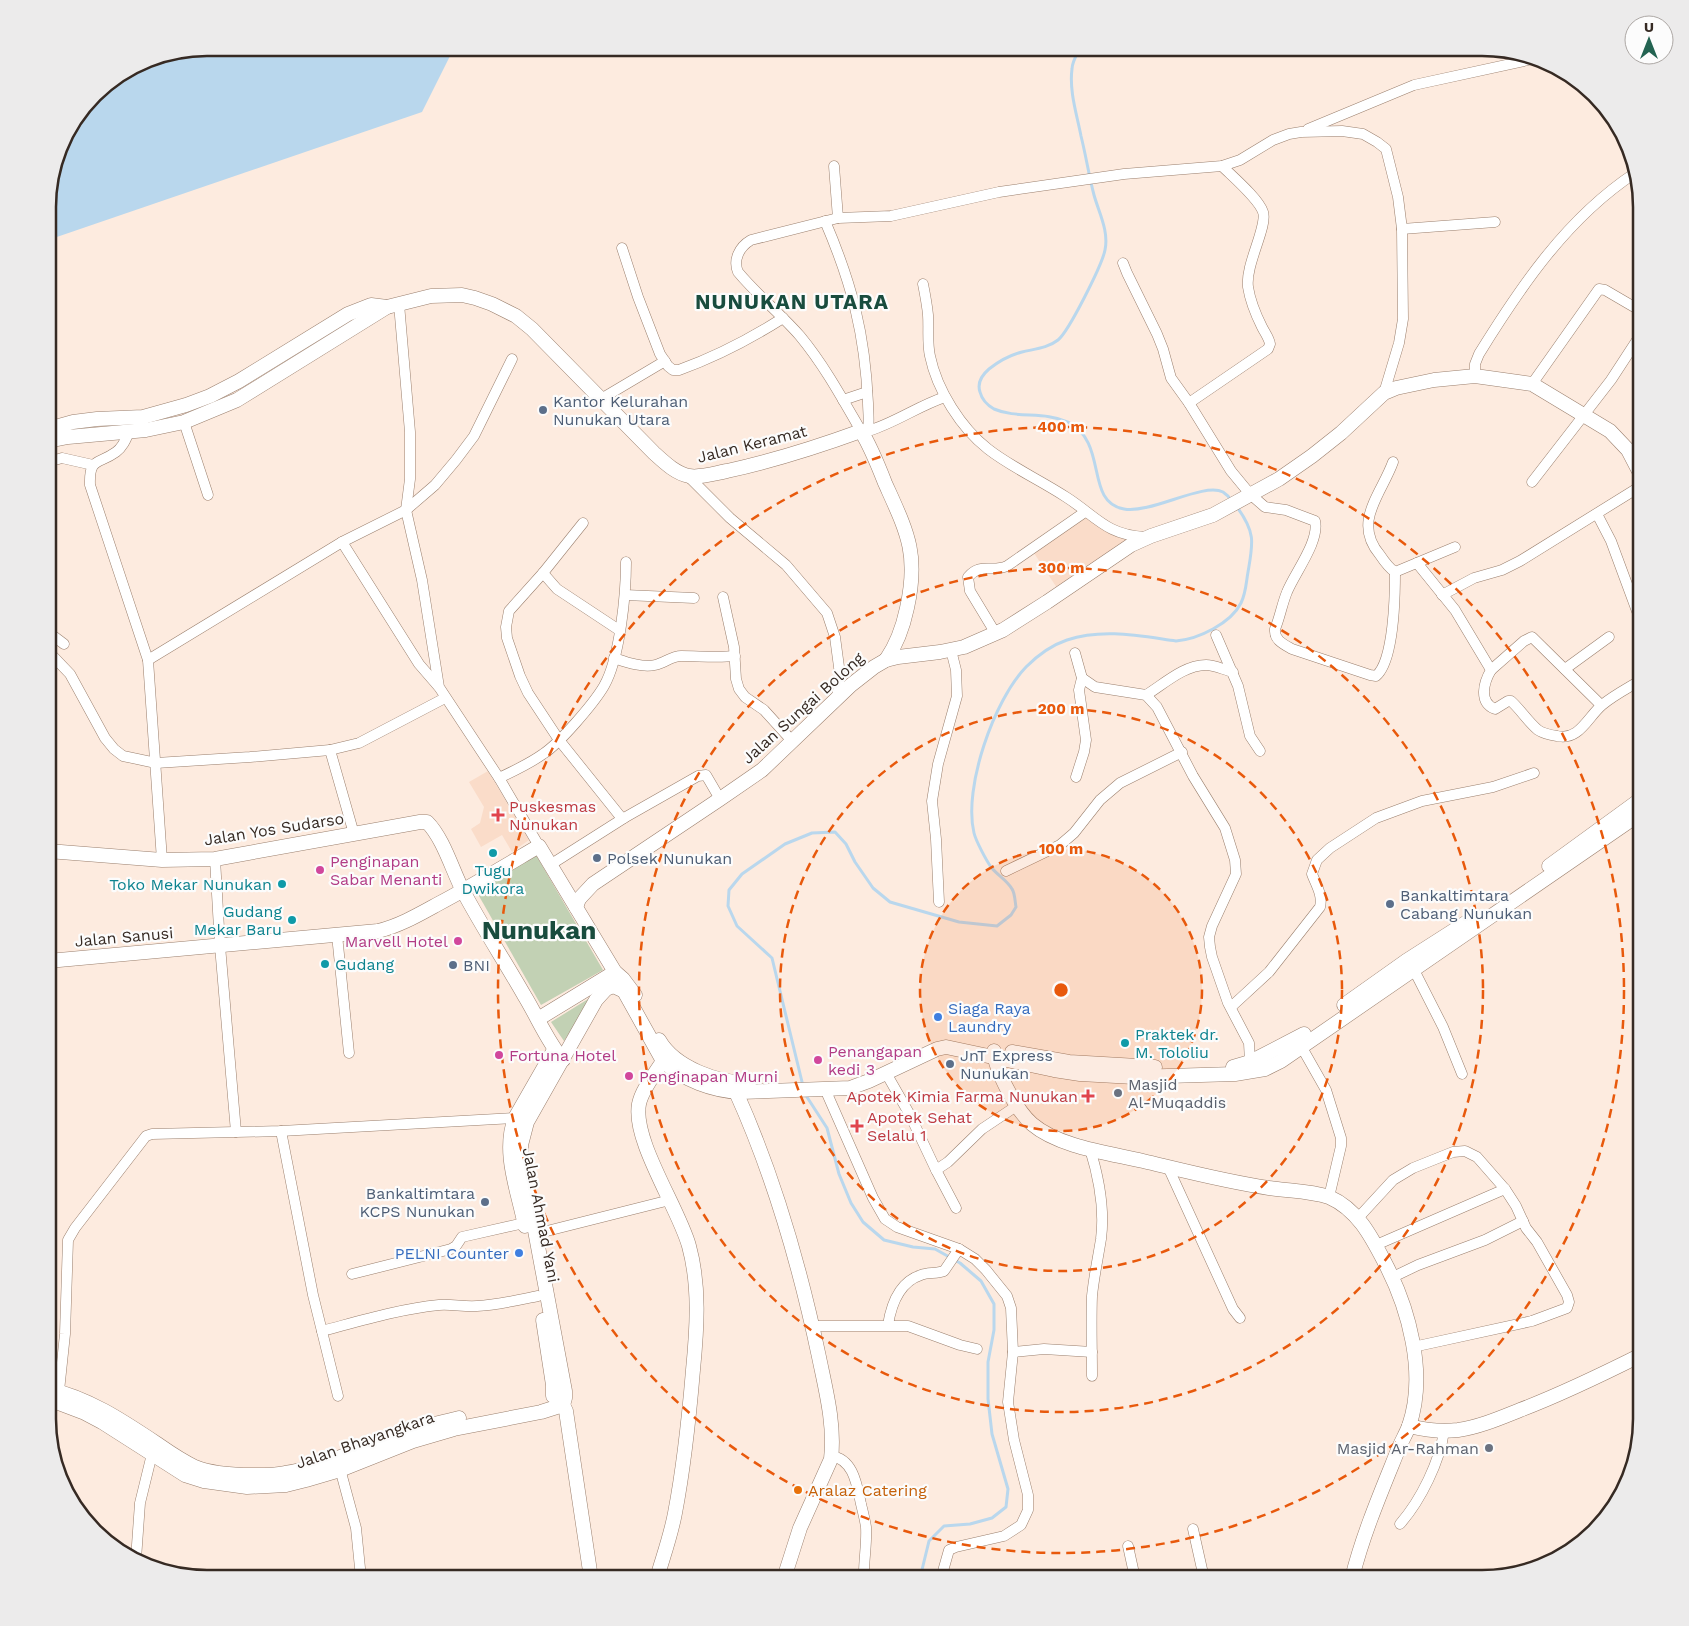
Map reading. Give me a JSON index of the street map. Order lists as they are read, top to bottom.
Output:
{
  "streets": {
    "street": [
      "Jalan Keramat",
      "Jalan Sungai Bolong",
      "Jalan Yos Sudarso",
      "Jalan Sanusi",
      "Jalan Ahmad Yani",
      "Jalan Bhayangkara"
    ]
  },
  "crossings": [
    ["Jalan Yos Sudarso", "Jalan Sanusi"],
    ["Jalan Ahmad Yani", "Jalan Bhayangkara"]
  ],
  "districts": ["NUNUKAN UTARA", "Nunukan"],
  "places": {
    "other": [
      "Kantor Kelurahan Nunukan Utara",
      "Tugu Dwikora",
      "Polsek Nunukan",
      "Penginapan Sabar Menanti",
      "Toko Mekar Nunukan",
      "Bankaltimtara Cabang Nunukan",
      "Gudang Mekar Baru",
      "Marvell Hotel",
      "Gudang",
      "BNI",
      "Siaga Raya Laundry",
      "Praktek dr. M. Tololiu",
      "Fortuna Hotel",
      "Penangapan kedi 3",
      "JnT Express Nunukan",
      "Penginapan Murni",
      "Masjid Al-Muqaddis",
      "Bankaltimtara KCPS Nunukan",
      "PELNI Counter",
      "Masjid Ar-Rahman",
      "Aralaz Catering"
    ],
    "health": ["Puskesmas Nunukan", "Apotek Kimia Farma Nunukan", "Apotek Sehat Selalu 1"]
  },
  "north": "top",
  "rings": [
    "400 m",
    "300 m",
    "200 m",
    "100 m"
  ]
}
